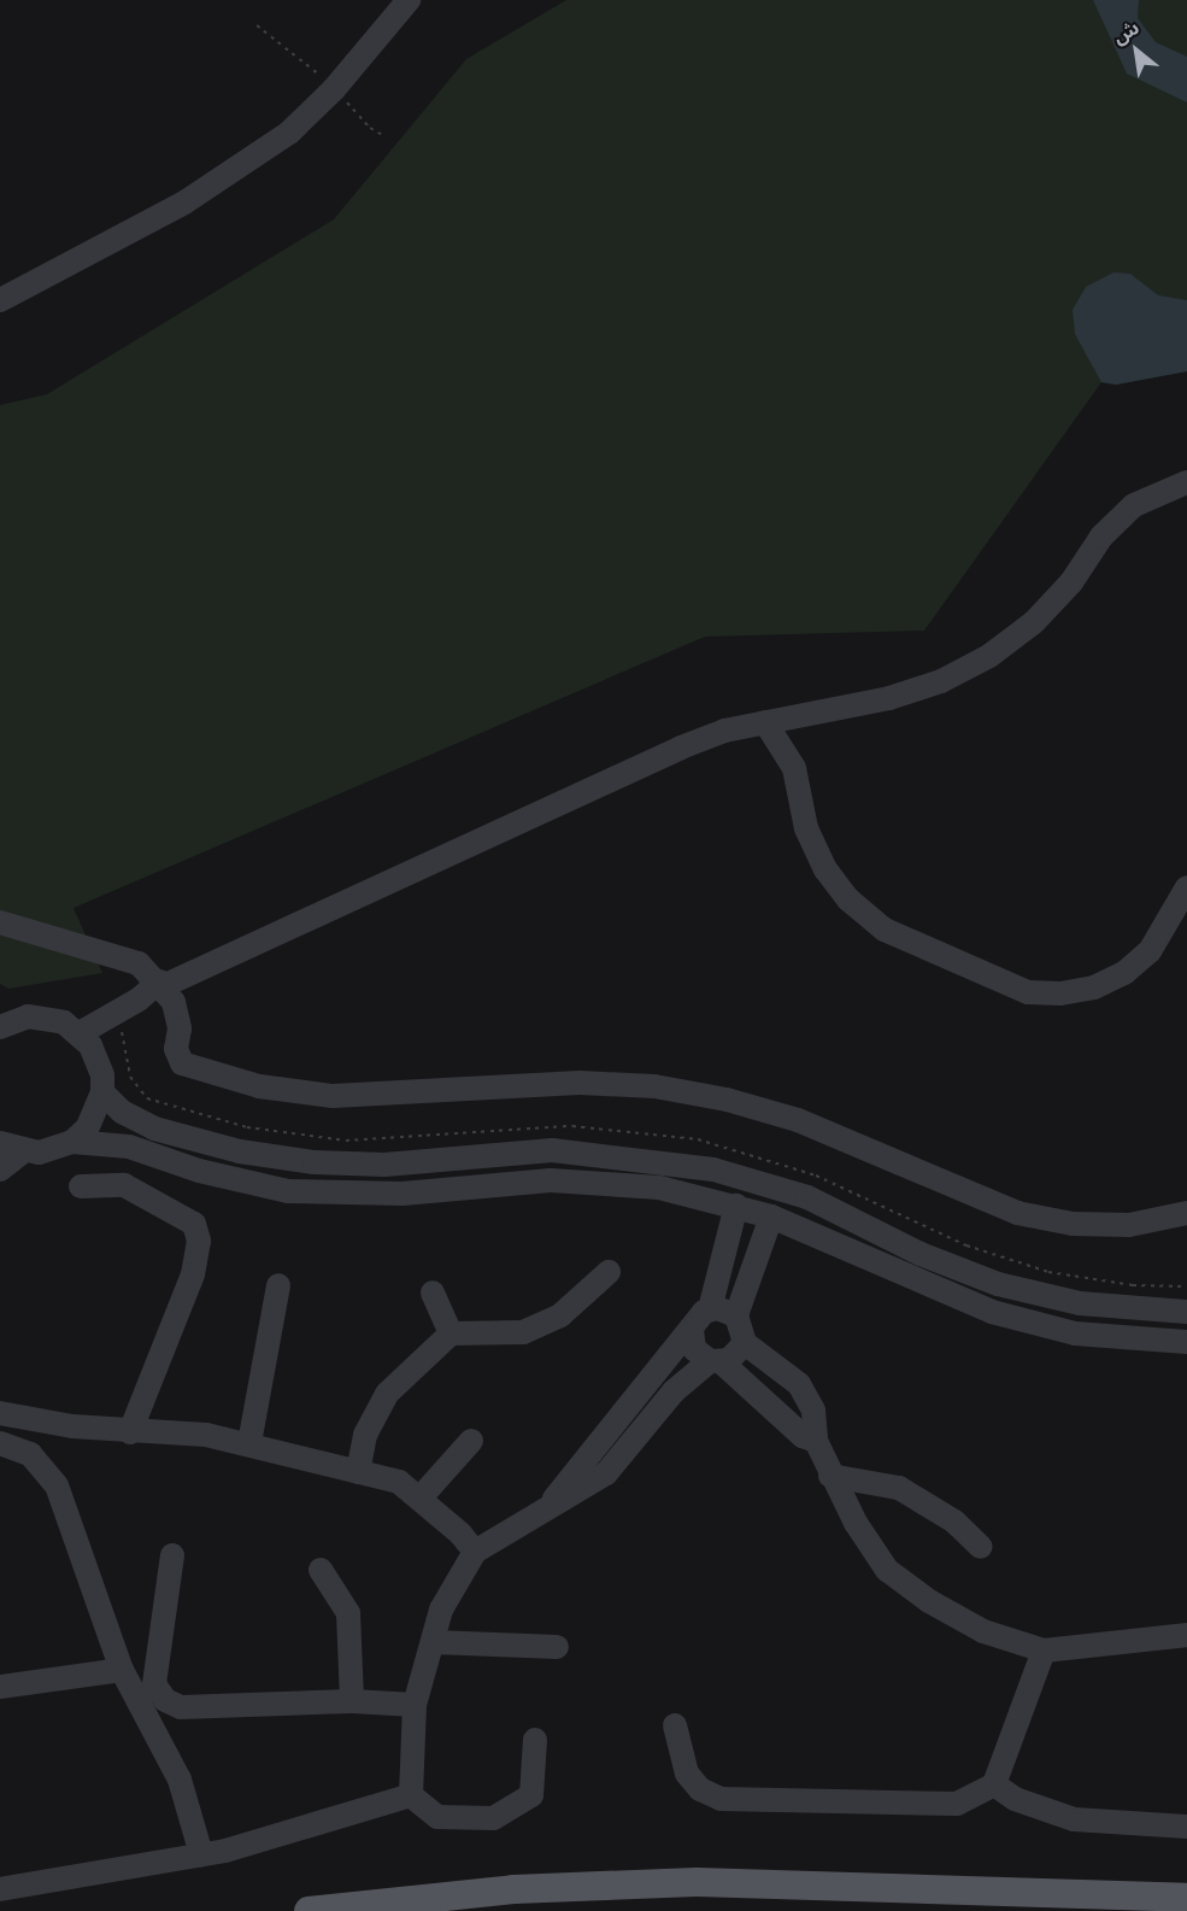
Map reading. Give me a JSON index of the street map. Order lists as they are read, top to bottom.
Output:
{
  "north": "top left"
}
